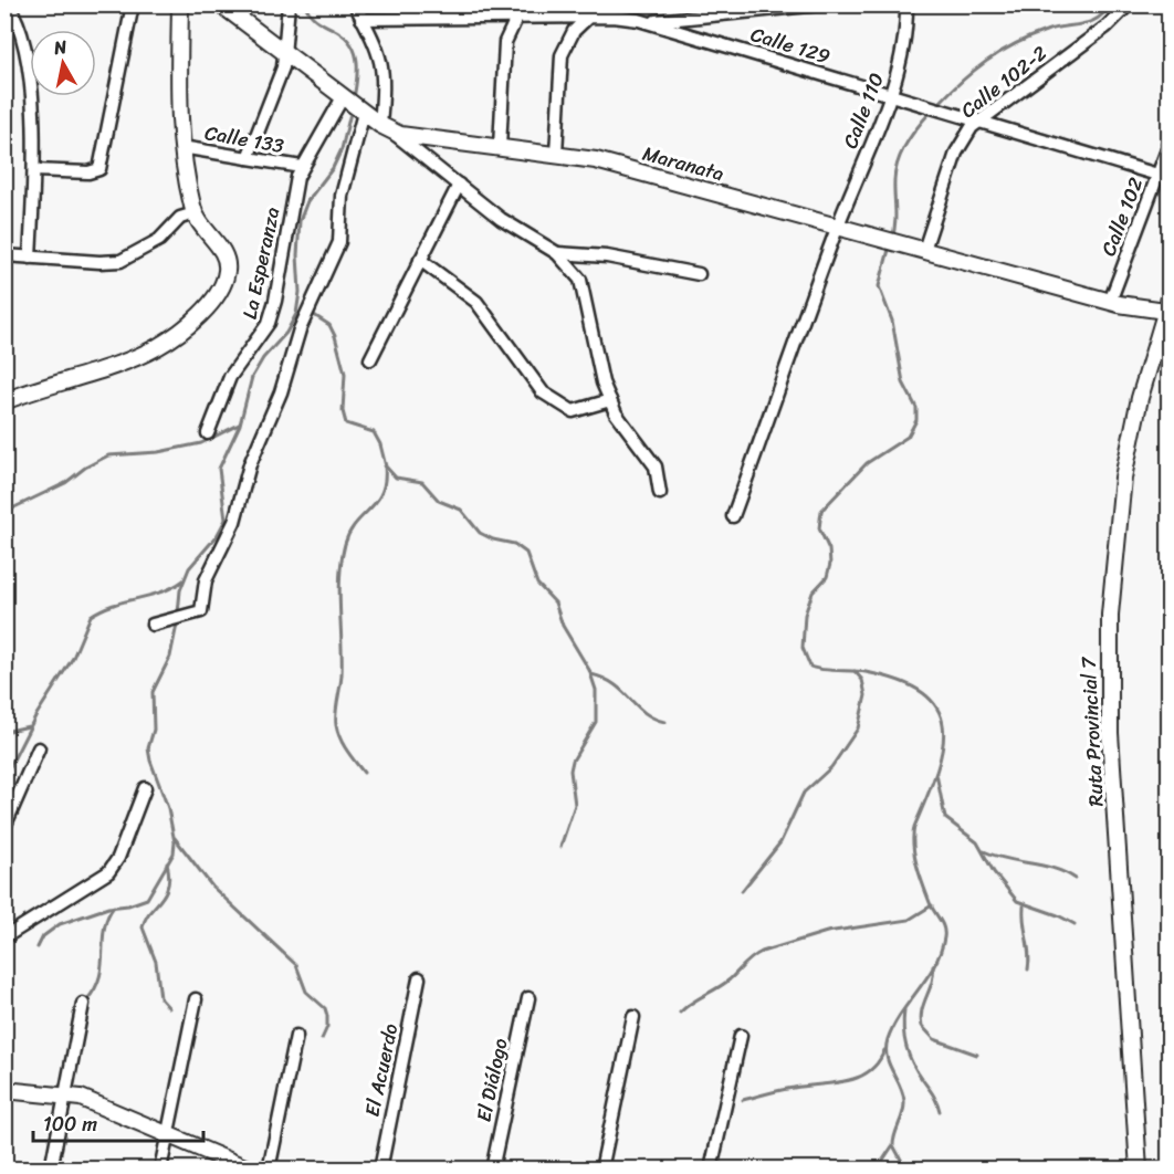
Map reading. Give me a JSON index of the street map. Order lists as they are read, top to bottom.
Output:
{
  "streets": {
    "street": [
      "Calle 129",
      "Calle 102-2",
      "Calle 110",
      "Calle 133",
      "Maranata",
      "Calle 102",
      "La Esperanza",
      "Ruta Provincial 7",
      "El Acuerdo",
      "El Diálogo"
    ]
  },
  "crossings": [
    ["Calle 129", "Calle 102-2"],
    ["Calle 129", "Calle 110"],
    ["Calle 129", "Calle 102"],
    ["Calle 102-2", "Maranata"],
    ["Calle 110", "Maranata"],
    ["Calle 133", "La Esperanza"],
    ["Maranata", "Calle 102"],
    ["Maranata", "La Esperanza"],
    ["Maranata", "Ruta Provincial 7"]
  ],
  "scale_bar": "100 m",
  "north": "top"
}
